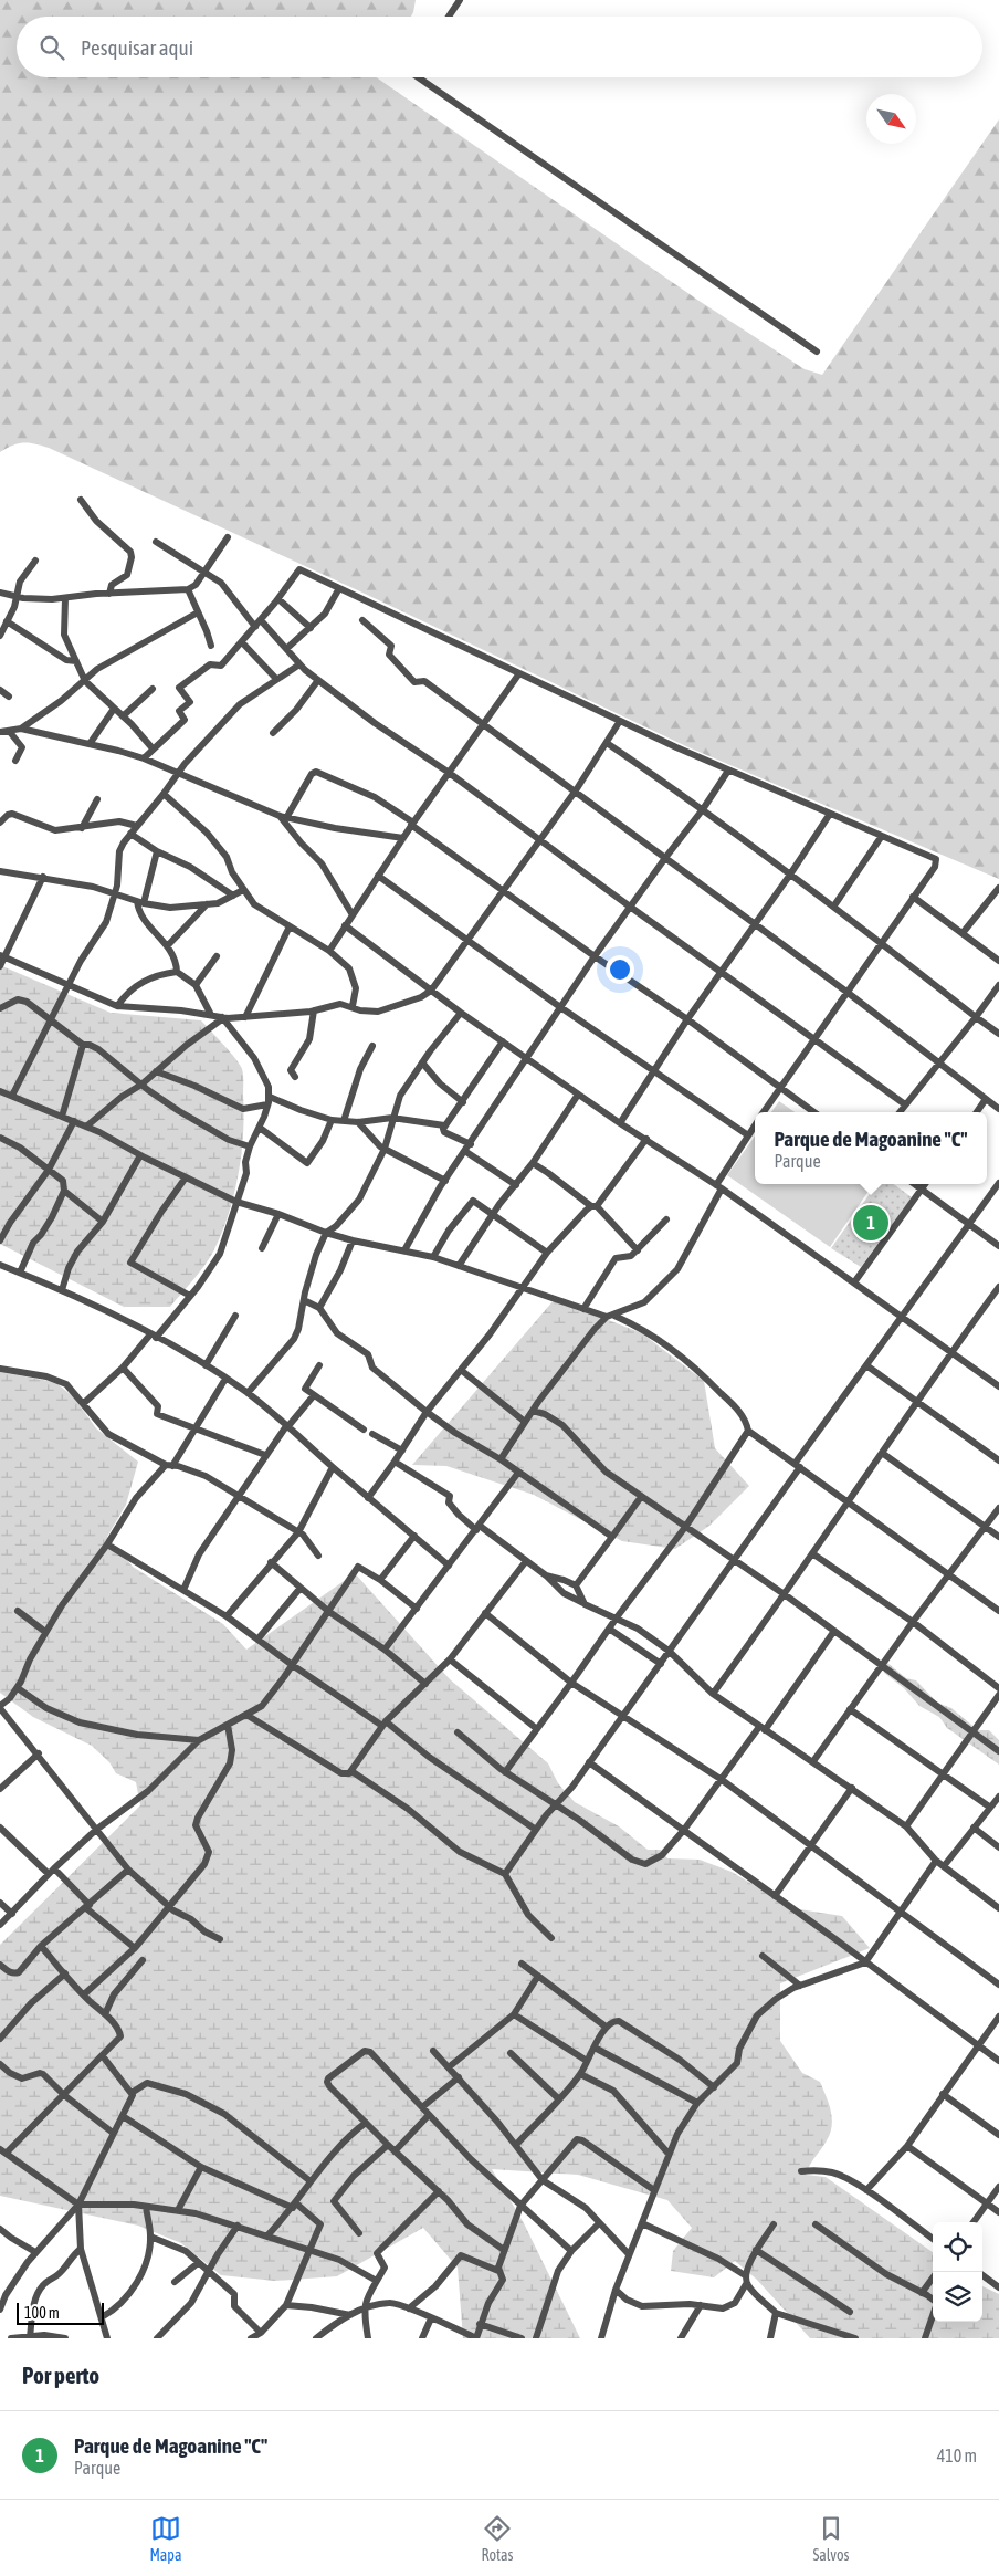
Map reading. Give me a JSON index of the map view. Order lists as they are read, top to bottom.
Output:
{
  "scale_bar": "100 m",
  "north": "bottom right",
  "page": {
    "search": "Pesquisar aqui",
    "popup": ["Parque de Magoanine \"C\"", "Parque"],
    "pins": "1",
    "scale": "100 m",
    "heading": "Por perto",
    "list": [
      {
        "mark": "1",
        "name": "Parque de Magoanine \"C\"",
        "note": "Parque",
        "value": "410 m"
      }
    ],
    "nav": ["Mapa", "Rotas", "Salvos"]
  }
}
